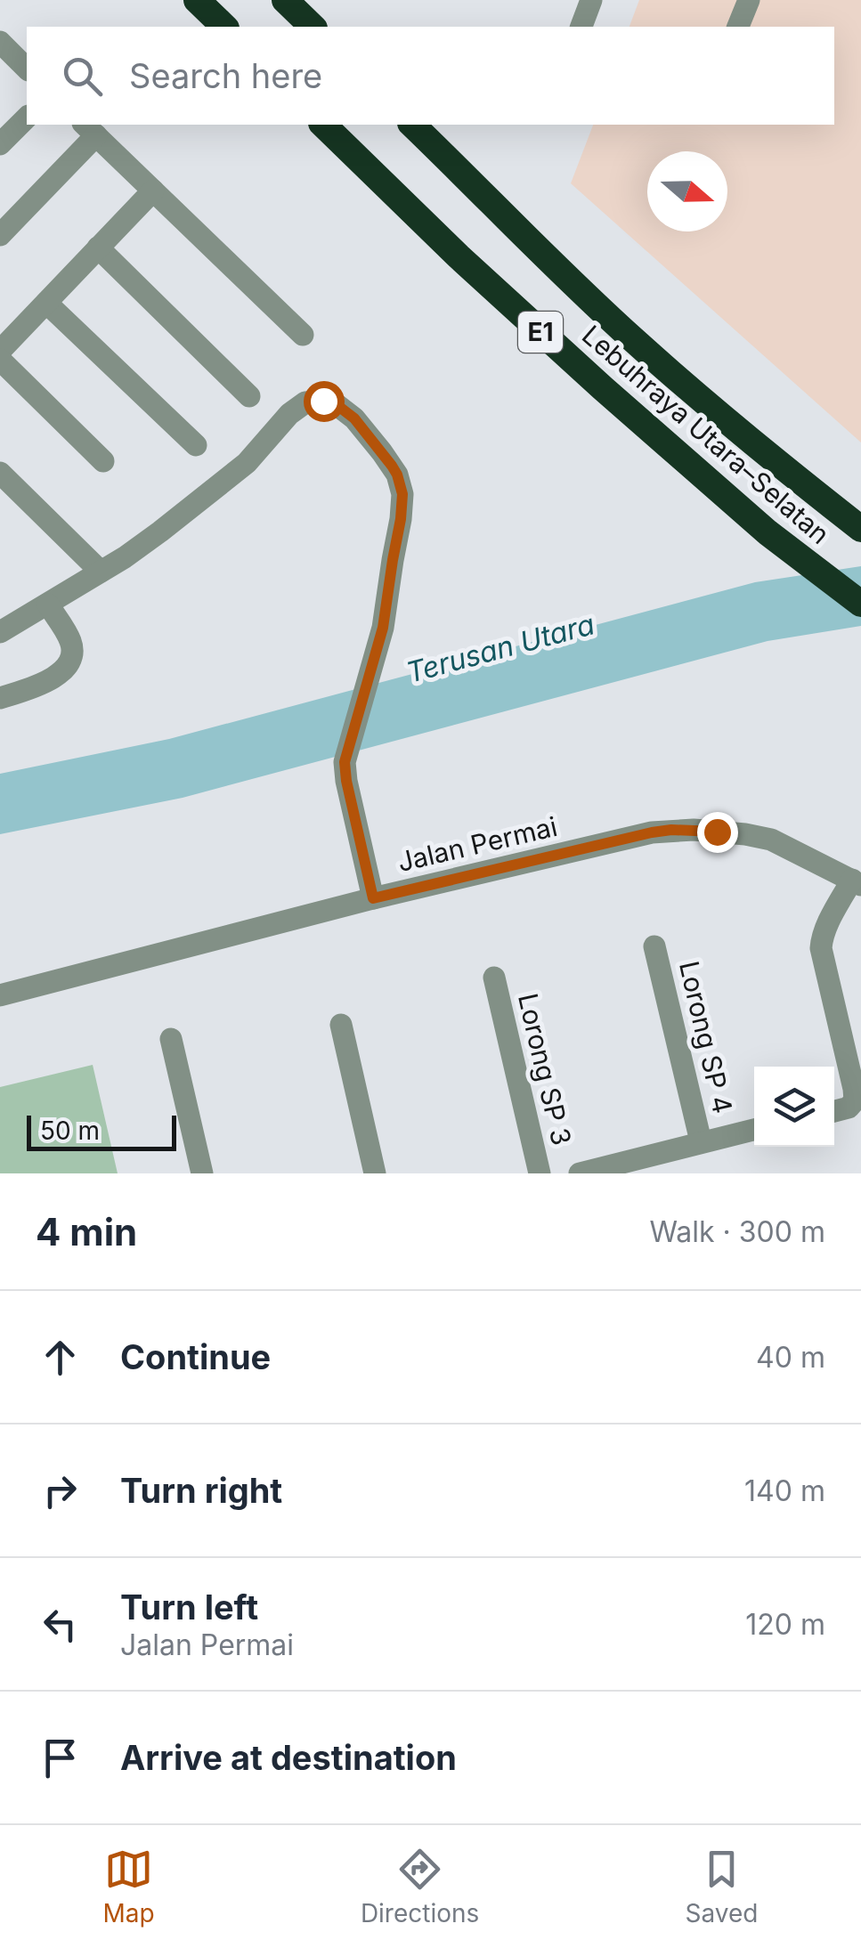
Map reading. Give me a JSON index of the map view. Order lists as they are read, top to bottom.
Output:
{
  "streets": {
    "highway": ["E1", "Lebuhraya Utara–Selatan"],
    "street": ["Jalan Permai", "Lorong SP 4", "Lorong SP 3"]
  },
  "water": ["Terusan Utara"],
  "scale_bar": "50 m",
  "north": "right",
  "page": {
    "search": "Search here",
    "scale": "50 m",
    "heading": ["4 min", "Walk · 300 m"],
    "list": [
      ["Continue", "40 m"],
      ["Turn right", "140 m"],
      ["Turn left", "Jalan Permai", "120 m"],
      "Arrive at destination"
    ],
    "nav": ["Map", "Directions", "Saved"]
  }
}
